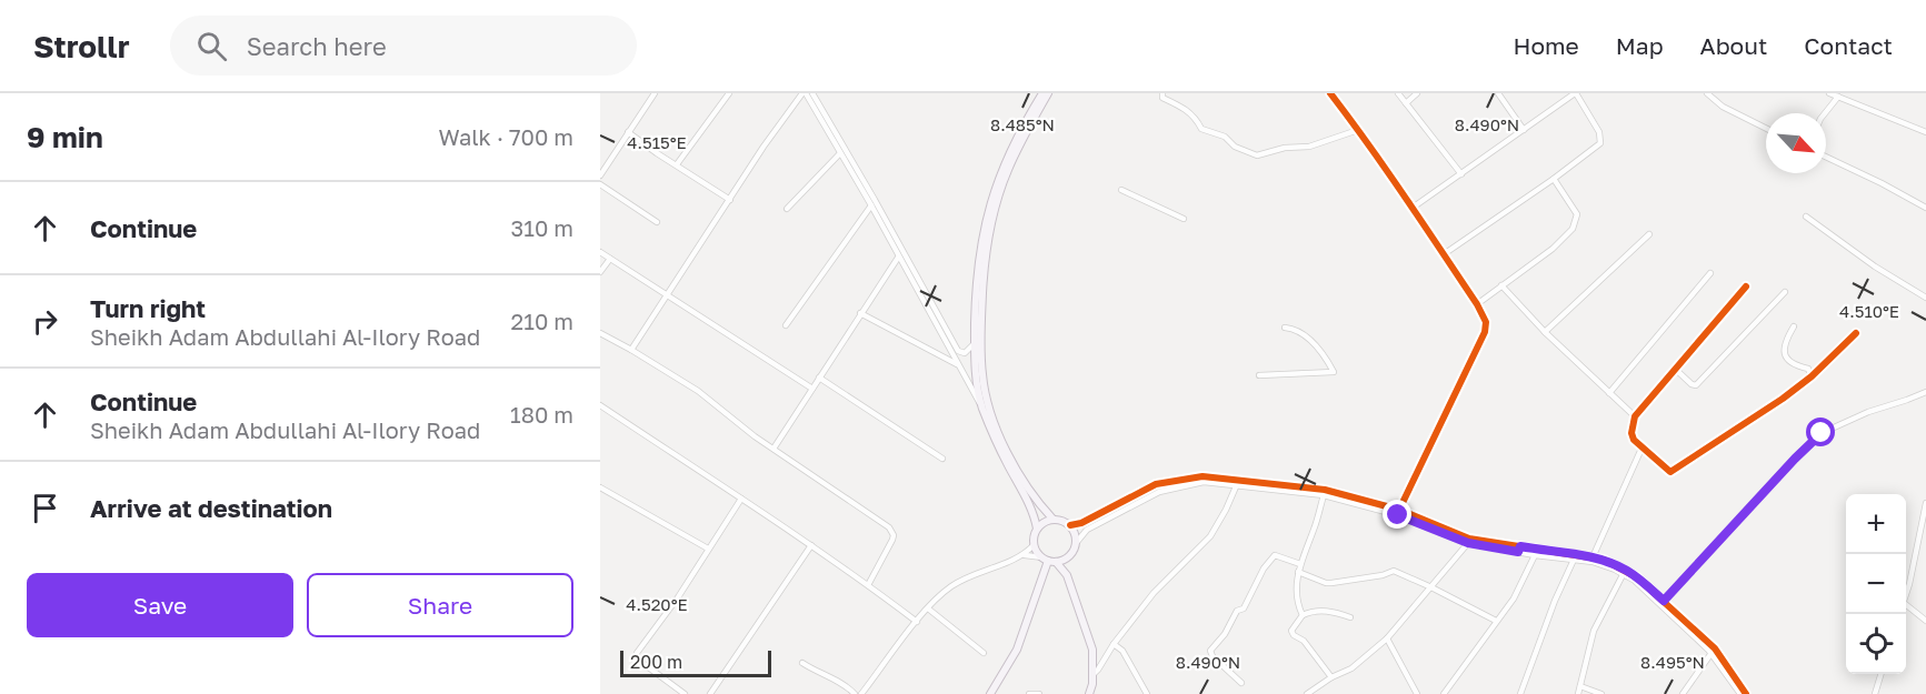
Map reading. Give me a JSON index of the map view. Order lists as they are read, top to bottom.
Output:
{
  "scale_bar": "200 m",
  "north": "bottom right",
  "page": {
    "header": "Strollr",
    "search": "Search here",
    "nav": [
      "Home",
      "Map",
      "About",
      "Contact"
    ],
    "heading": ["9 min", "Walk · 700 m"],
    "list": [
      ["Continue", "310 m"],
      ["Turn right", "Sheikh Adam Abdullahi Al-Ilory Road", "210 m"],
      ["Continue", "Sheikh Adam Abdullahi Al-Ilory Road", "180 m"],
      "Arrive at destination"
    ],
    "map_buttons": ["+", "−"],
    "buttons": ["Save", "Share"],
    "scale": "200 m"
  },
  "coordinates": [
    "8.485°N",
    "8.490°N",
    "4.515°E",
    "4.510°E",
    "4.520°E",
    "8.495°N"
  ]
}
